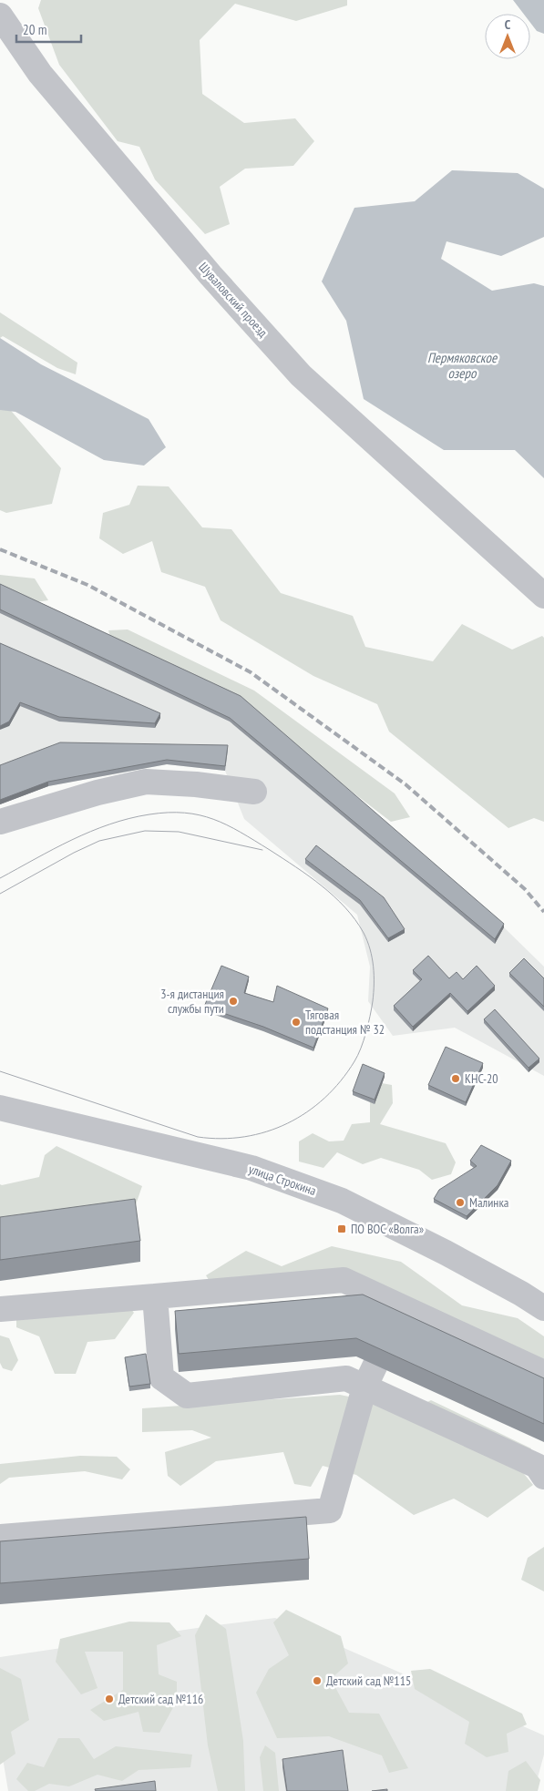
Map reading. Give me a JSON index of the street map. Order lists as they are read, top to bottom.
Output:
{
  "streets": {
    "street": ["Шуваловский проезд", "улица Строкина"]
  },
  "water": ["Пермяковское озеро"],
  "places": {
    "other": [
      "3-я дистанция службы пути",
      "Тяговая подстанция № 32",
      "КНС-20",
      "Малинка",
      "Детский сад №115",
      "Детский сад №116"
    ],
    "transit": ["ПО ВОС «Волга»"]
  },
  "scale_bar": "20 m",
  "north": "top"
}
